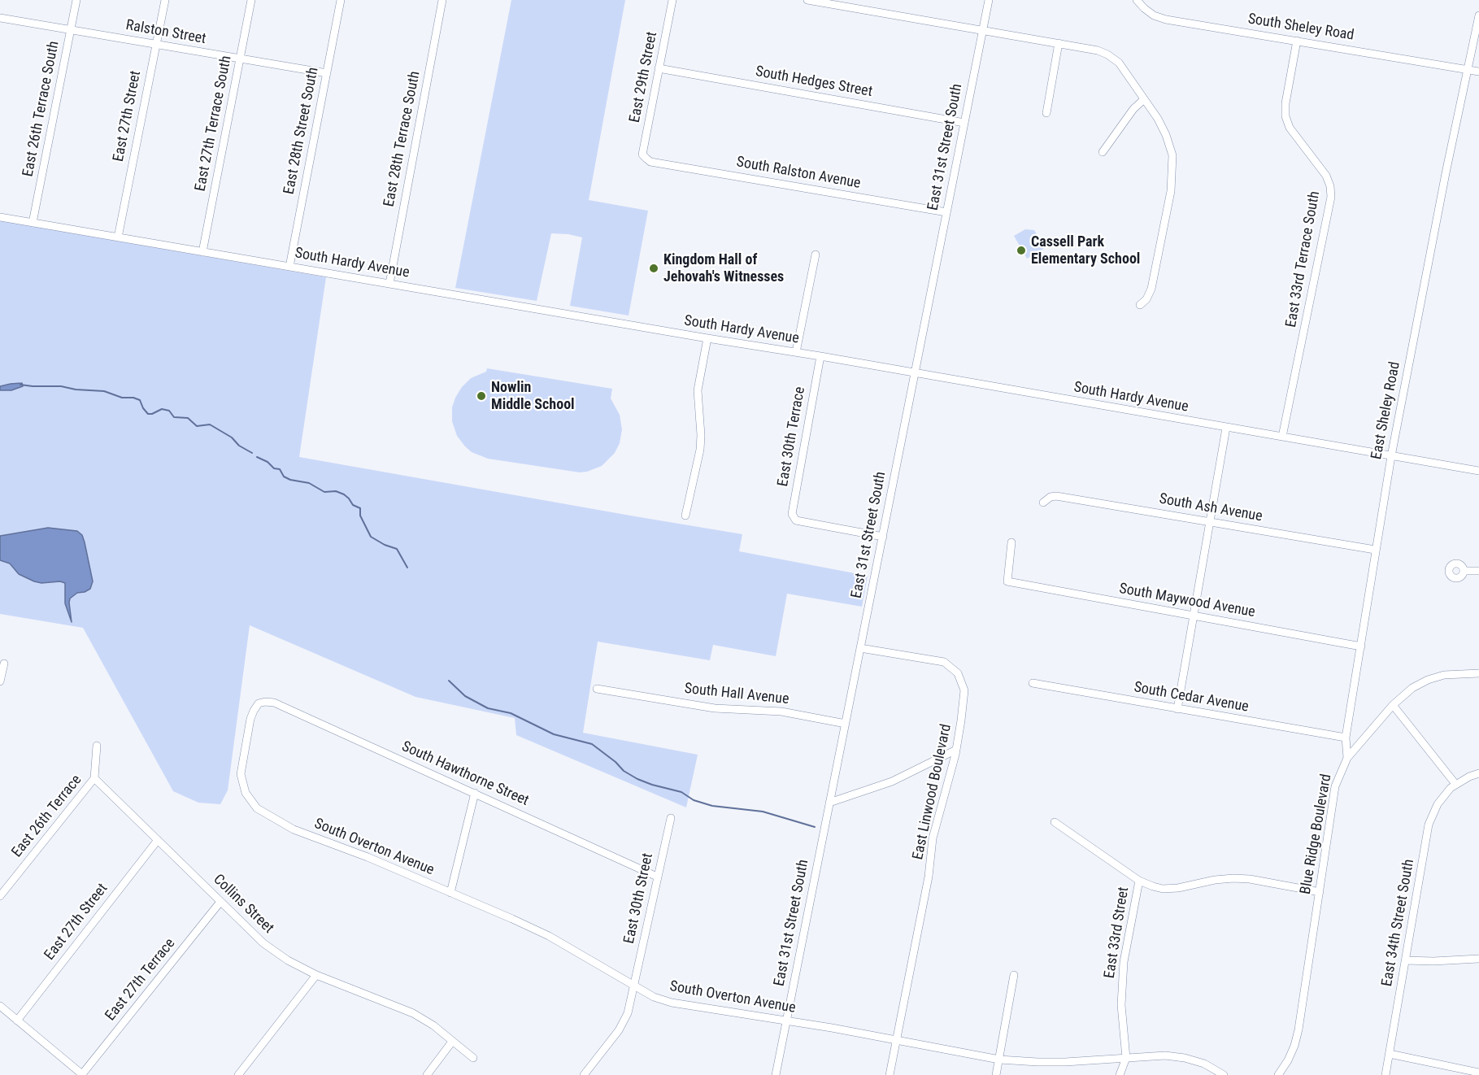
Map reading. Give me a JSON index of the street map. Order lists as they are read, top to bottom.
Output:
{
  "streets": {
    "street": [
      "South Sheley Road",
      "Ralston Street",
      "East 29th Street",
      "South Hedges Street",
      "East 26th Terrace South",
      "East 27th Street",
      "East 27th Terrace South",
      "East 28th Street South",
      "East 28th Terrace South",
      "East 31st Street South",
      "South Ralston Avenue",
      "East 33rd Terrace South",
      "South Hardy Avenue",
      "East Sheley Road",
      "East 30th Terrace",
      "South Ash Avenue",
      "South Maywood Avenue",
      "South Hall Avenue",
      "South Cedar Avenue",
      "South Hawthorne Street",
      "East Linwood Boulevard",
      "East 26th Terrace",
      "Blue Ridge Boulevard",
      "South Overton Avenue",
      "East 30th Street",
      "Collins Street",
      "East 34th Street South",
      "East 33rd Street",
      "East 27th Terrace"
    ]
  },
  "crossings": [
    ["South Sheley Road", "East 33rd Terrace South"],
    ["South Sheley Road", "East Sheley Road"],
    ["Ralston Street", "East 26th Terrace South"],
    ["Ralston Street", "East 27th Street"],
    ["Ralston Street", "East 27th Terrace South"],
    ["Ralston Street", "East 28th Street South"],
    ["East 29th Street", "South Hedges Street"],
    ["East 29th Street", "South Ralston Avenue"],
    ["South Hedges Street", "East 31st Street South"],
    ["East 26th Terrace South", "South Hardy Avenue"],
    ["East 27th Street", "South Hardy Avenue"],
    ["East 27th Street", "Collins Street"],
    ["East 27th Terrace South", "South Hardy Avenue"],
    ["East 28th Street South", "South Hardy Avenue"],
    ["East 28th Terrace South", "South Hardy Avenue"],
    ["East 31st Street South", "South Ralston Avenue"],
    ["East 31st Street South", "South Hardy Avenue"],
    ["East 31st Street South", "East 30th Terrace"],
    ["East 31st Street South", "South Hall Avenue"],
    ["East 31st Street South", "East Linwood Boulevard"],
    ["East 31st Street South", "South Overton Avenue"],
    ["East 33rd Terrace South", "South Hardy Avenue"],
    ["South Hardy Avenue", "East Sheley Road"],
    ["South Hardy Avenue", "East 30th Terrace"],
    ["East Sheley Road", "South Ash Avenue"],
    ["East Sheley Road", "South Maywood Avenue"],
    ["East Sheley Road", "South Cedar Avenue"],
    ["East Sheley Road", "Blue Ridge Boulevard"],
    ["South Hawthorne Street", "South Overton Avenue"],
    ["South Hawthorne Street", "East 30th Street"],
    ["East Linwood Boulevard", "South Overton Avenue"],
    ["East 26th Terrace", "Collins Street"],
    ["South Overton Avenue", "East 30th Street"],
    ["South Overton Avenue", "East 33rd Street"],
    ["Collins Street", "East 27th Terrace"]
  ],
  "places": ["Cassell Park Elementary School", "Kingdom Hall of Jehovah's Witnesses", "Nowlin Middle School"]
}
